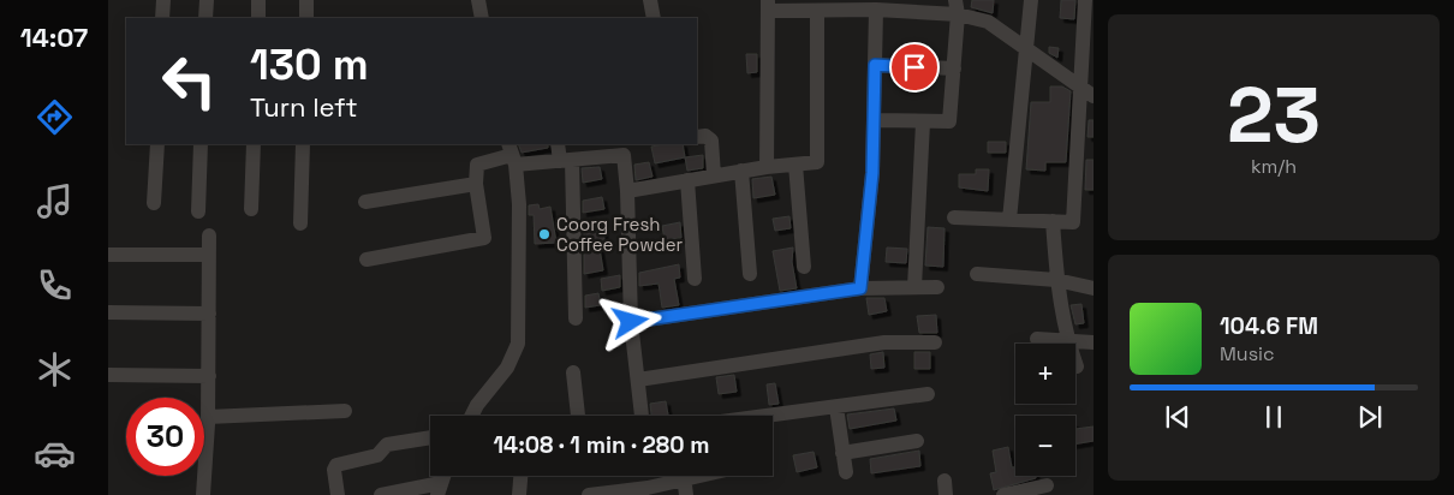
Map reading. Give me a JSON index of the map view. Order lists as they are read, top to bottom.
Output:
{
  "places": ["Coorg Fresh Coffee Powder"],
  "page": {
    "tabs": "14:07",
    "tile": ["23", "km/h"],
    "turn": ["130 m", "Turn left"],
    "song": ["104.6 FM", "Music"],
    "map_buttons": ["+", "−"],
    "limit": "30",
    "trip": "14:08 · 1 min · 280 m"
  }
}
